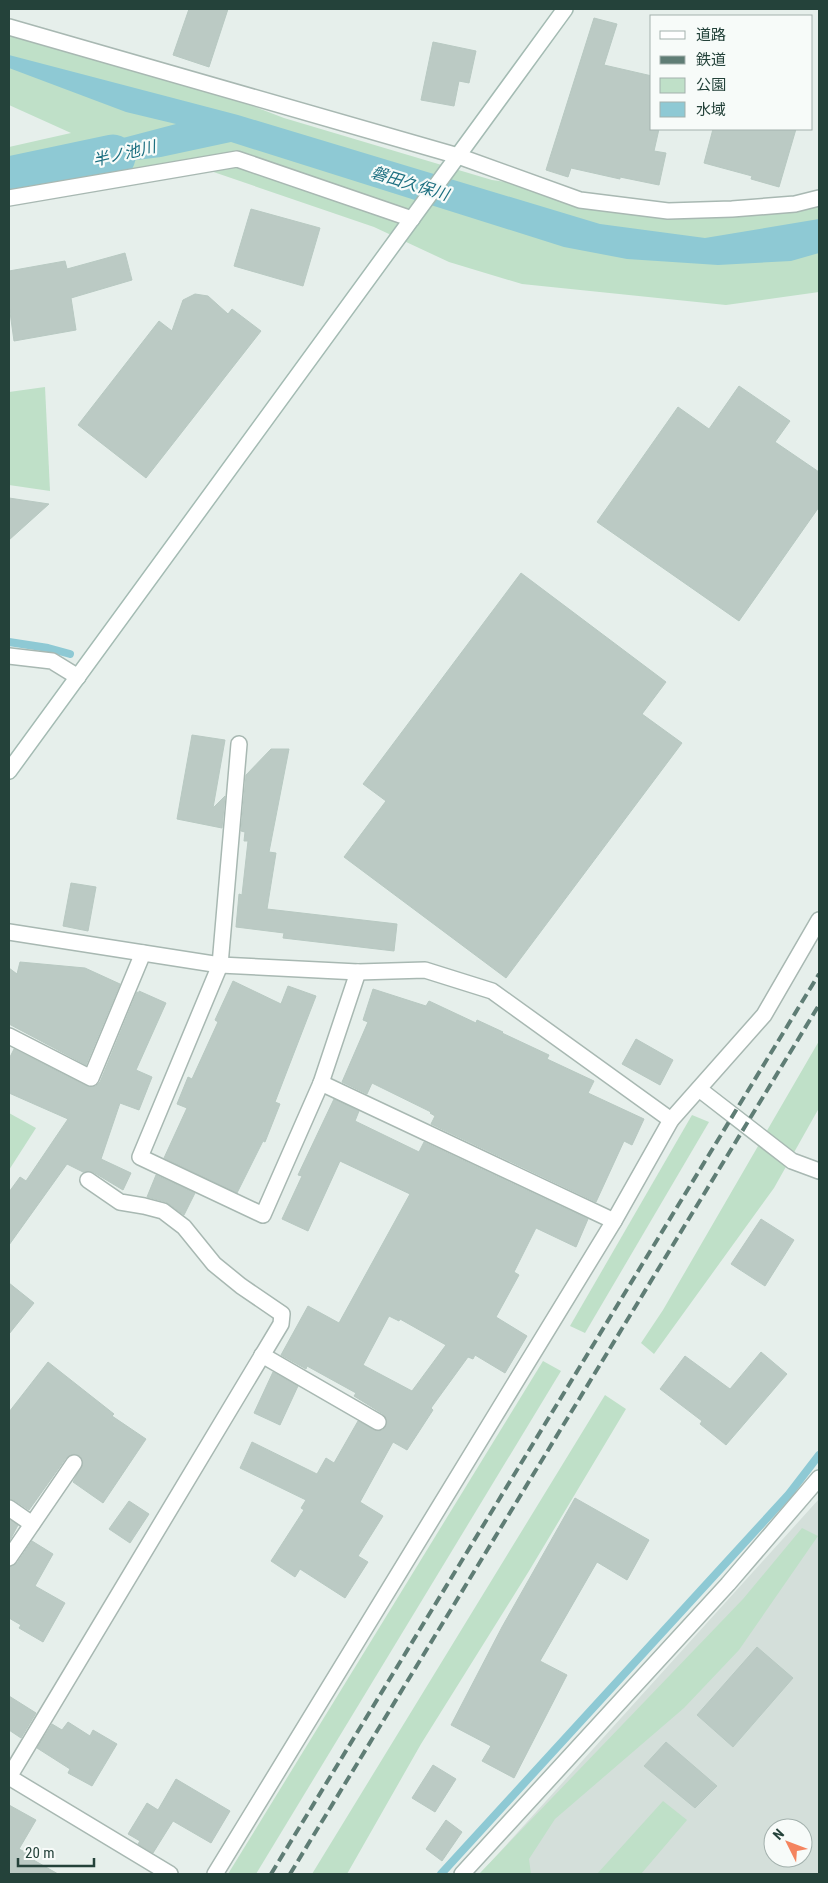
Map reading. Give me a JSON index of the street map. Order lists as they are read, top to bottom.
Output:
{
  "water": ["半ノ池川", "磐田久保川"],
  "legend": [
    "道路",
    "鉄道",
    "公園",
    "水域"
  ],
  "scale_bar": "20 m",
  "north": "top left"
}
